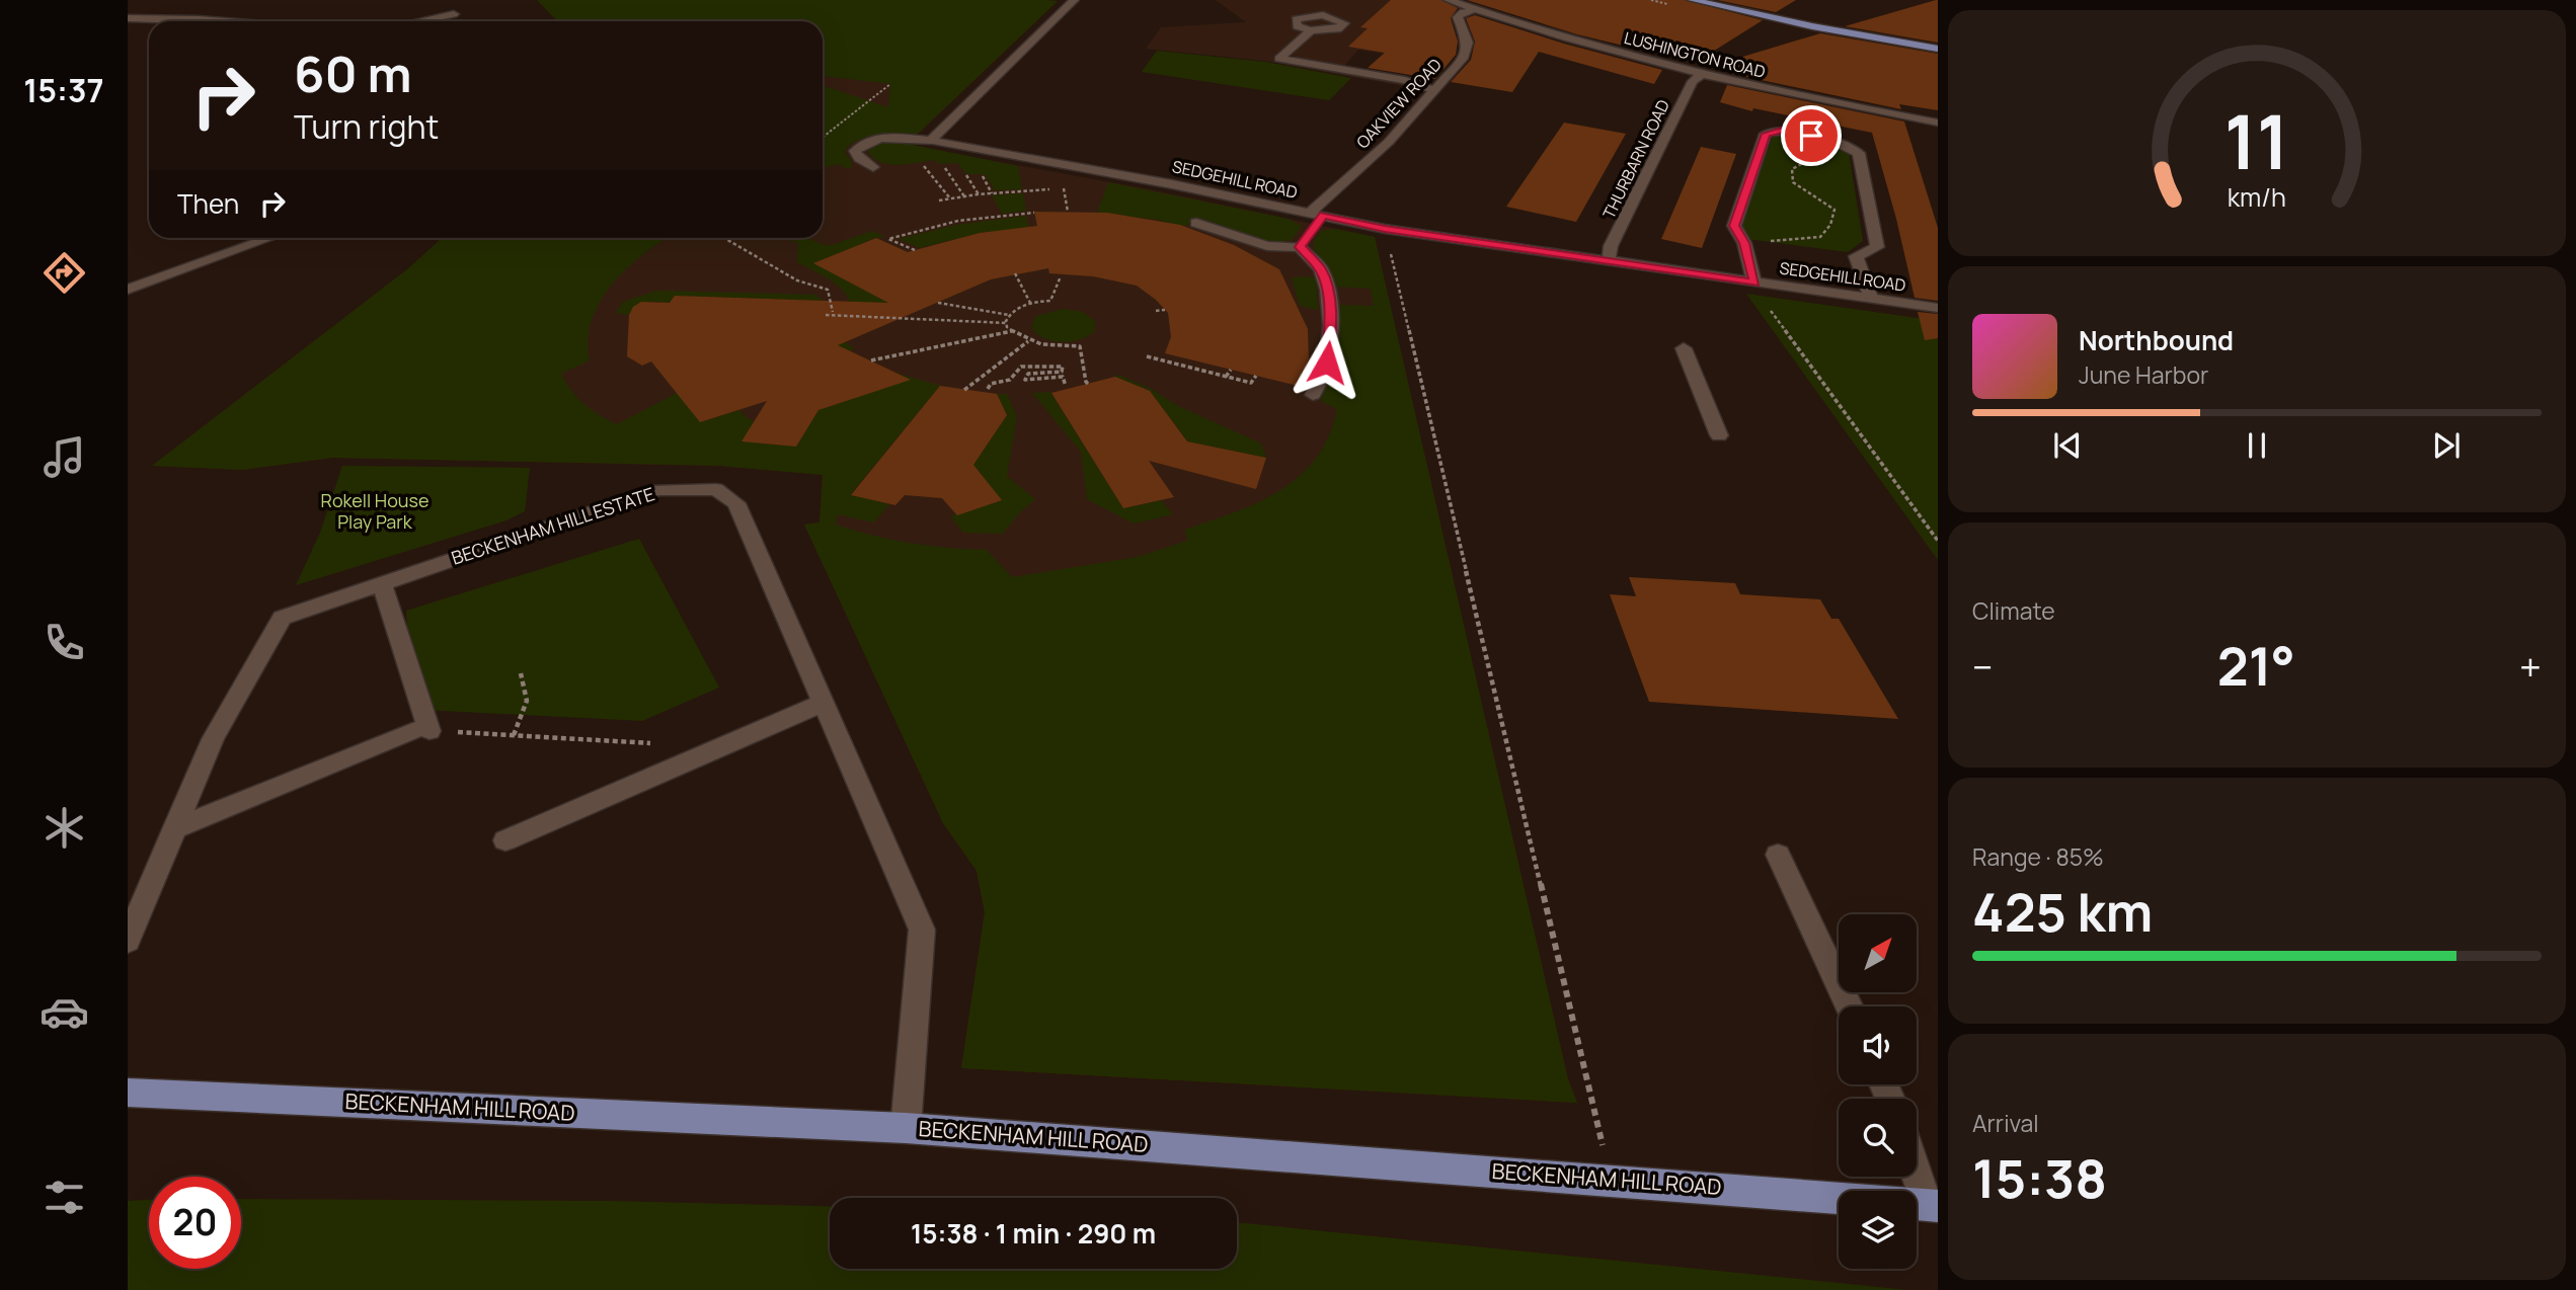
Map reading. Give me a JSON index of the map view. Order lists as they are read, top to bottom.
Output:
{
  "streets": {
    "main road": ["BECKENHAM HILL ROAD"],
    "street": [
      "LUSHINGTON ROAD",
      "OAKVIEW ROAD",
      "THURBARN ROAD",
      "SEDGEHILL ROAD",
      "BECKENHAM HILL ESTATE"
    ]
  },
  "crossings": [
    ["LUSHINGTON ROAD", "OAKVIEW ROAD"],
    ["LUSHINGTON ROAD", "THURBARN ROAD"],
    ["OAKVIEW ROAD", "SEDGEHILL ROAD"],
    ["THURBARN ROAD", "SEDGEHILL ROAD"],
    ["BECKENHAM HILL ESTATE", "BECKENHAM HILL ROAD"]
  ],
  "parks": ["Rokell House Play Park"],
  "north": "top right",
  "page": {
    "tabs": "15:37",
    "turn": ["60 m", "Turn right"],
    "then": "Then",
    "song": ["Northbound", "June Harbor"],
    "tile": [
      "Climate",
      ["Range · 85%", "425 km"],
      ["Arrival", "15:38"]
    ],
    "heat": ["−", "21°", "+"],
    "limit": "20",
    "trip": "15:38 · 1 min · 290 m",
    "gauge": ["11", "km/h"]
  }
}
